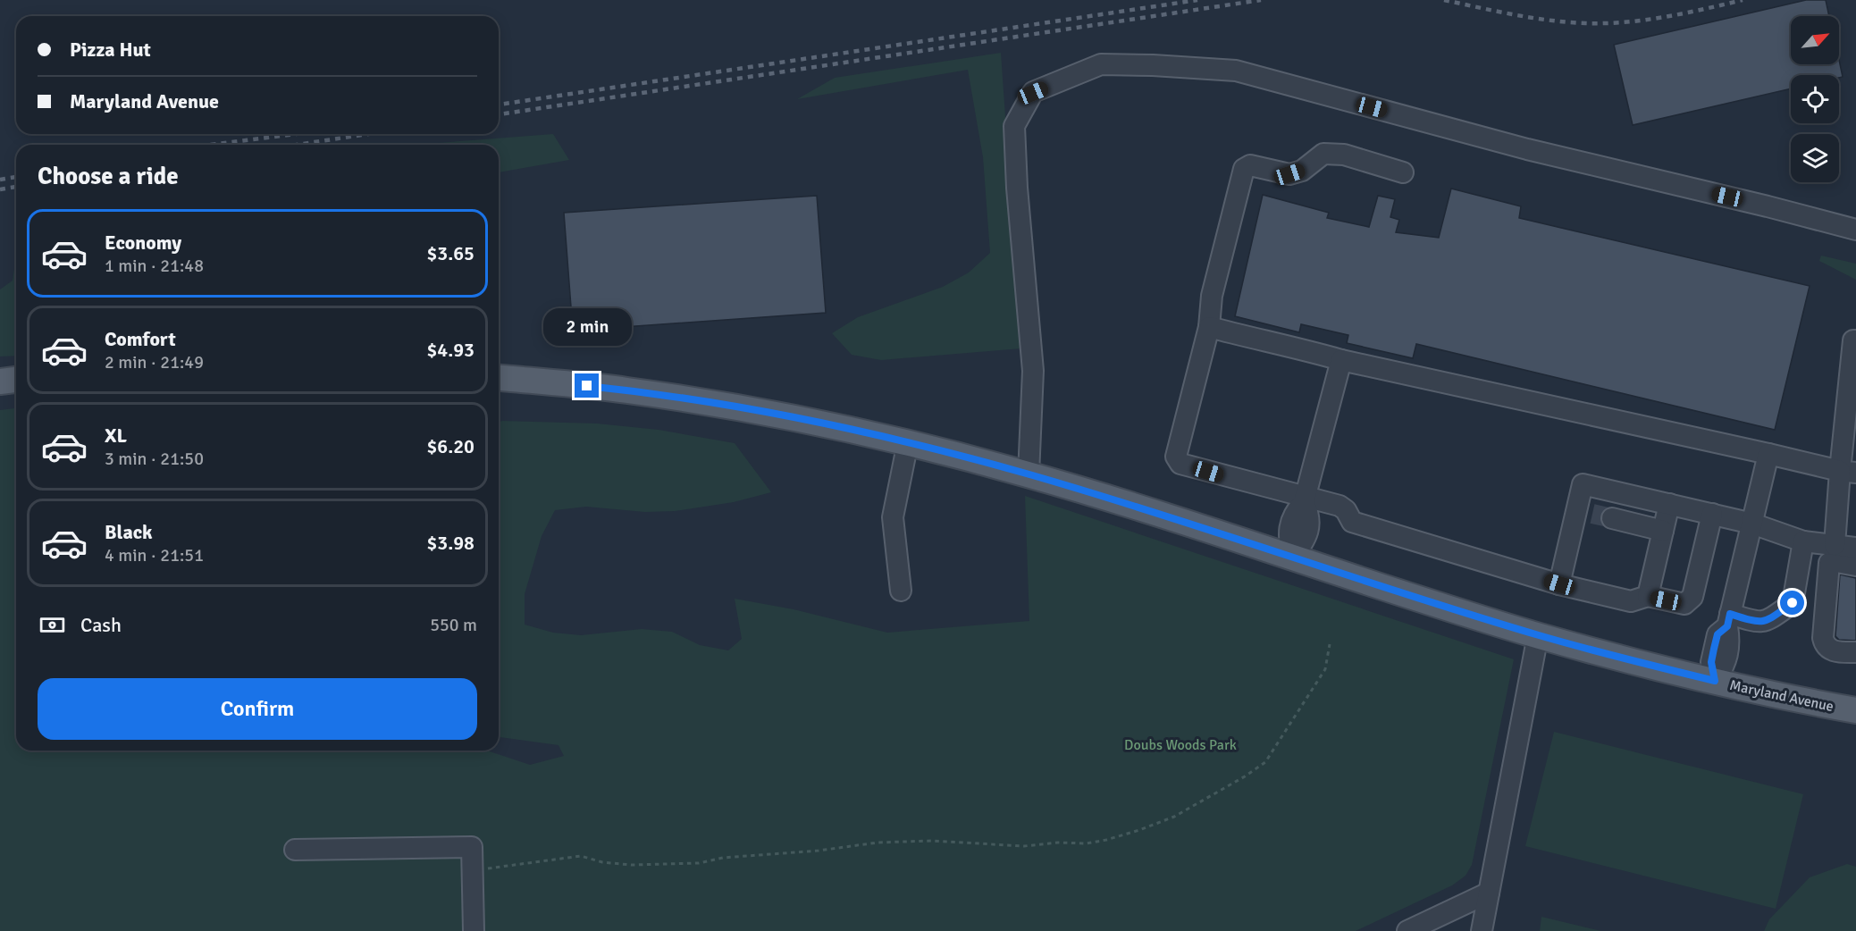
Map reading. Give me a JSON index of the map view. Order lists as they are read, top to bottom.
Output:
{
  "streets": {
    "main road": ["Maryland Avenue"]
  },
  "parks": ["Doubs Woods Park"],
  "north": "top right",
  "page": {
    "banner": ["Pizza Hut", "Maryland Avenue"],
    "heading": "Choose a ride",
    "list": [
      {
        "name": "Economy",
        "note": "1 min · 21:48",
        "value": "$3.65"
      },
      {
        "name": "Comfort",
        "note": "2 min · 21:49",
        "value": "$4.93"
      },
      {
        "name": "XL",
        "note": "3 min · 21:50",
        "value": "$6.20"
      },
      {
        "name": "Black",
        "note": "4 min · 21:51",
        "value": "$3.98"
      }
    ],
    "bubble": "2 min",
    "pay": ["Cash", "550 m"],
    "buttons": "Confirm"
  }
}
